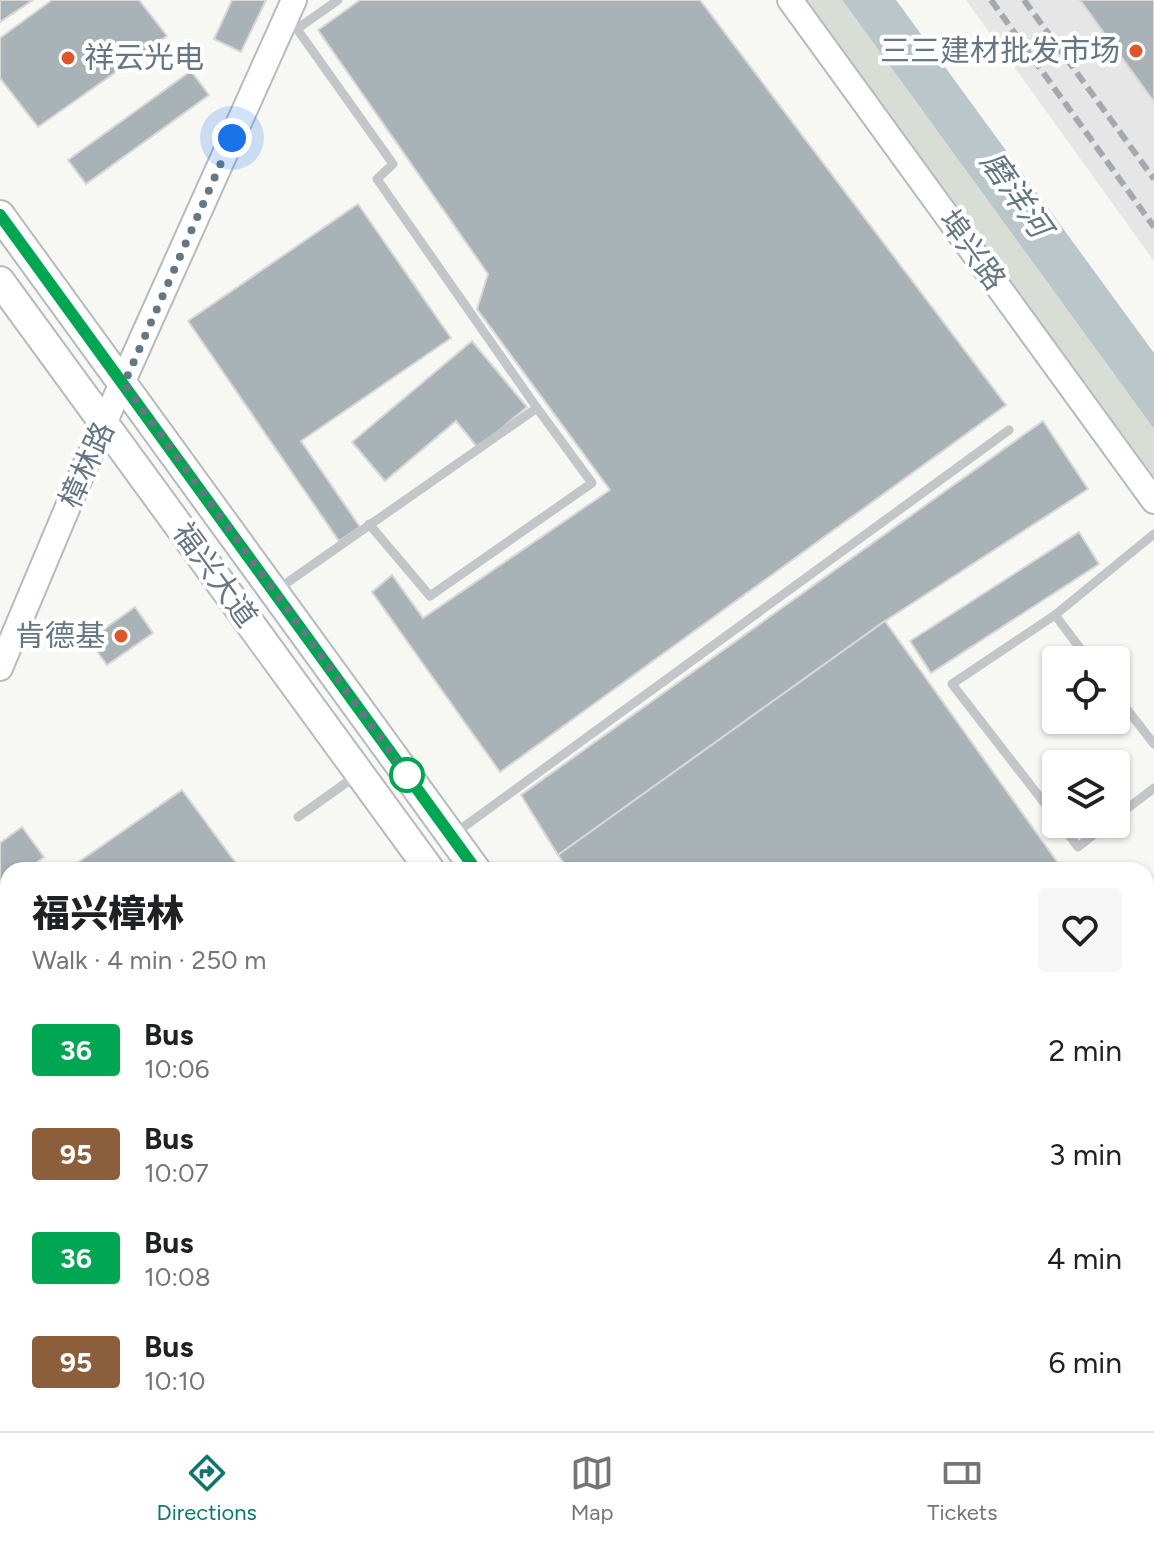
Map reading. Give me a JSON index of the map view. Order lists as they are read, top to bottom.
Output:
{
  "streets": {
    "main road": ["福兴大道"],
    "street": ["埠兴路", "樟林路"]
  },
  "crossings": [
    ["樟林路", "福兴大道"]
  ],
  "water": ["磨洋河"],
  "places": ["三三建材批发市场", "祥云光电", "肯德基"],
  "lines": ["bus line 36"],
  "page": {
    "heading": ["福兴樟林", "Walk · 4 min · 250 m"],
    "list": [
      {
        "mark": "36",
        "name": "Bus",
        "note": "10:06",
        "value": "2 min"
      },
      {
        "mark": "95",
        "name": "Bus",
        "note": "10:07",
        "value": "3 min"
      },
      {
        "mark": "36",
        "name": "Bus",
        "note": "10:08",
        "value": "4 min"
      },
      {
        "mark": "95",
        "name": "Bus",
        "note": "10:10",
        "value": "6 min"
      }
    ],
    "tabs": ["Directions", "Map", "Tickets"]
  }
}
